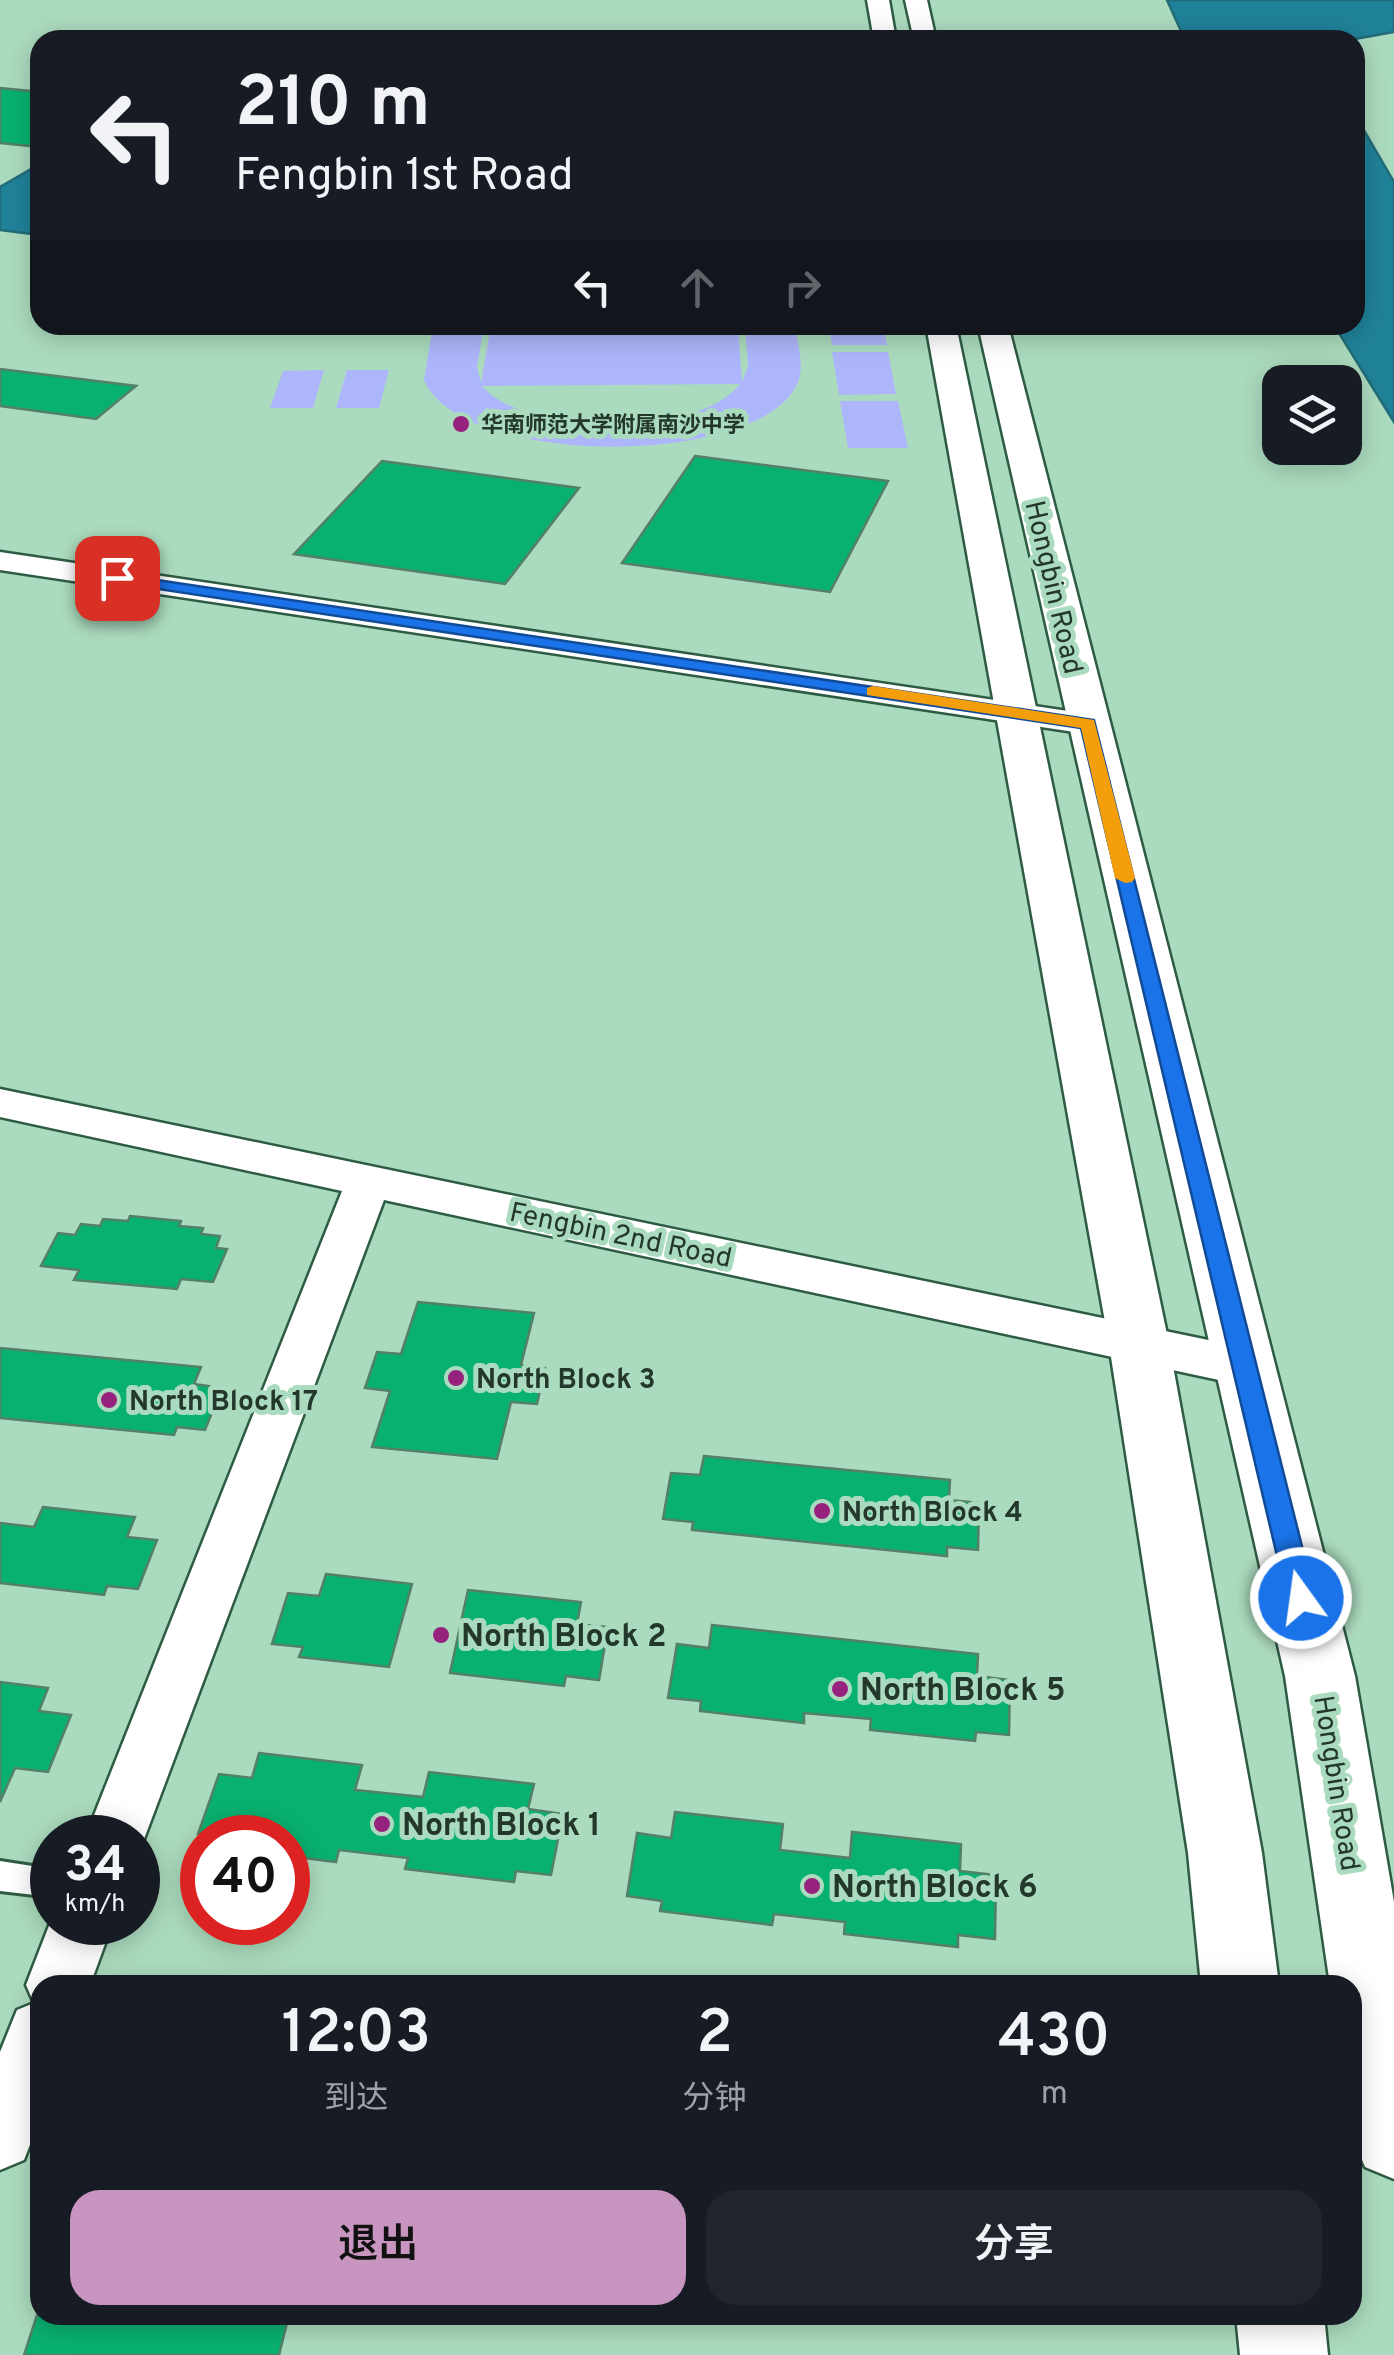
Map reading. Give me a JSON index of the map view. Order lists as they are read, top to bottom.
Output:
{
  "streets": {
    "street": ["Hongbin Road", "Fengbin 2nd Road"]
  },
  "crossings": [
    ["Hongbin Road", "Fengbin 2nd Road"]
  ],
  "places": [
    "华南师范大学附属南沙中学",
    "North Block 3",
    "North Block 17",
    "North Block 4",
    "North Block 2",
    "North Block 5",
    "North Block 1",
    "North Block 6"
  ],
  "page": {
    "turn": ["210 m", "Fengbin 1st Road"],
    "speed": "34 km/h",
    "limit": "40",
    "eta": [
      "12:03",
      "到达",
      "2",
      "分钟",
      "430",
      "m"
    ],
    "buttons": ["退出", "分享"]
  }
}
